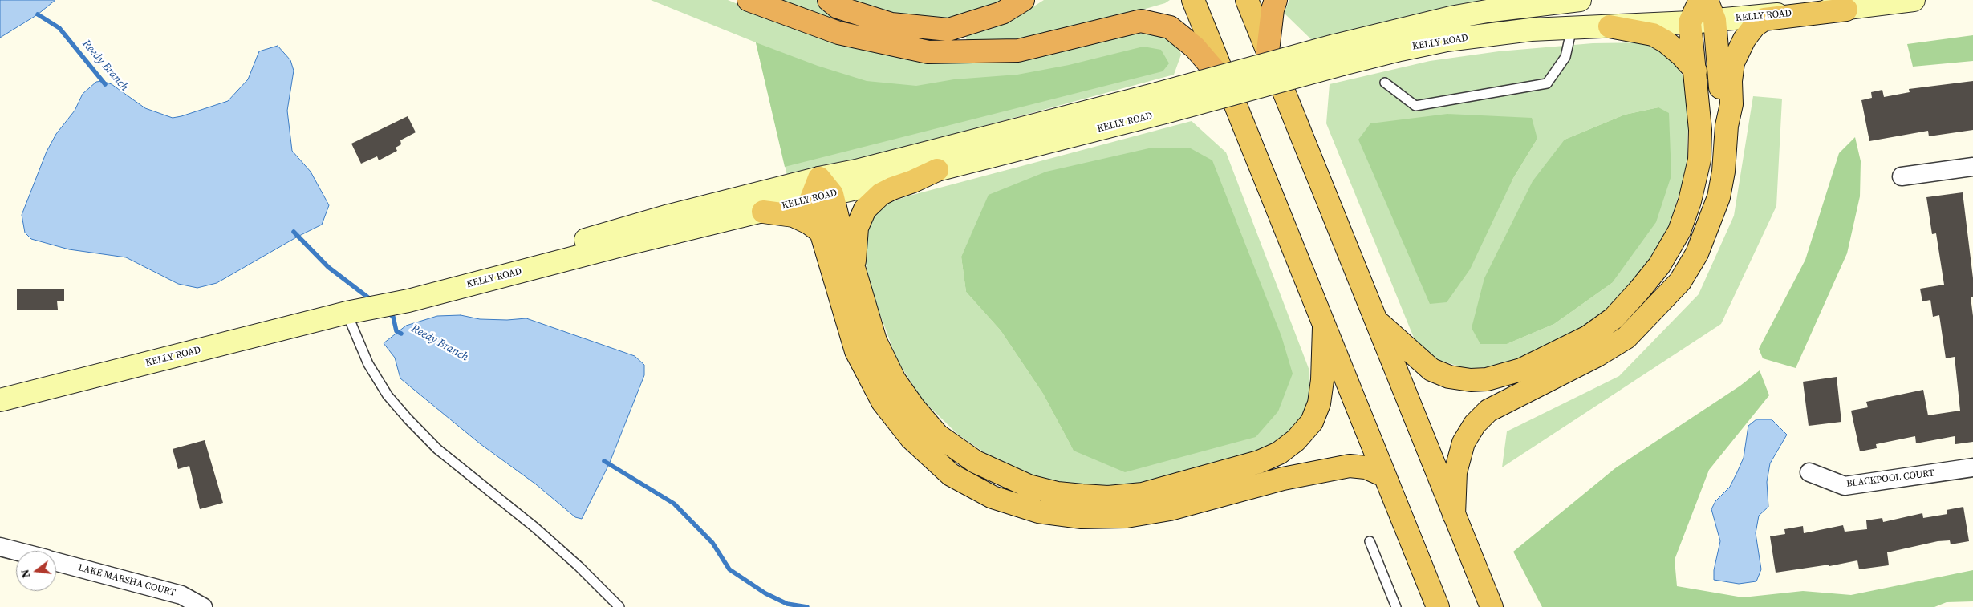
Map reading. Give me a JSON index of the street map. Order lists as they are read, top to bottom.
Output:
{
  "streets": {
    "main road": ["KELLY ROAD"],
    "street": ["BLACKPOOL COURT", "LAKE MARSHA COURT"]
  },
  "water": ["Reedy Branch"],
  "north": "left"
}
